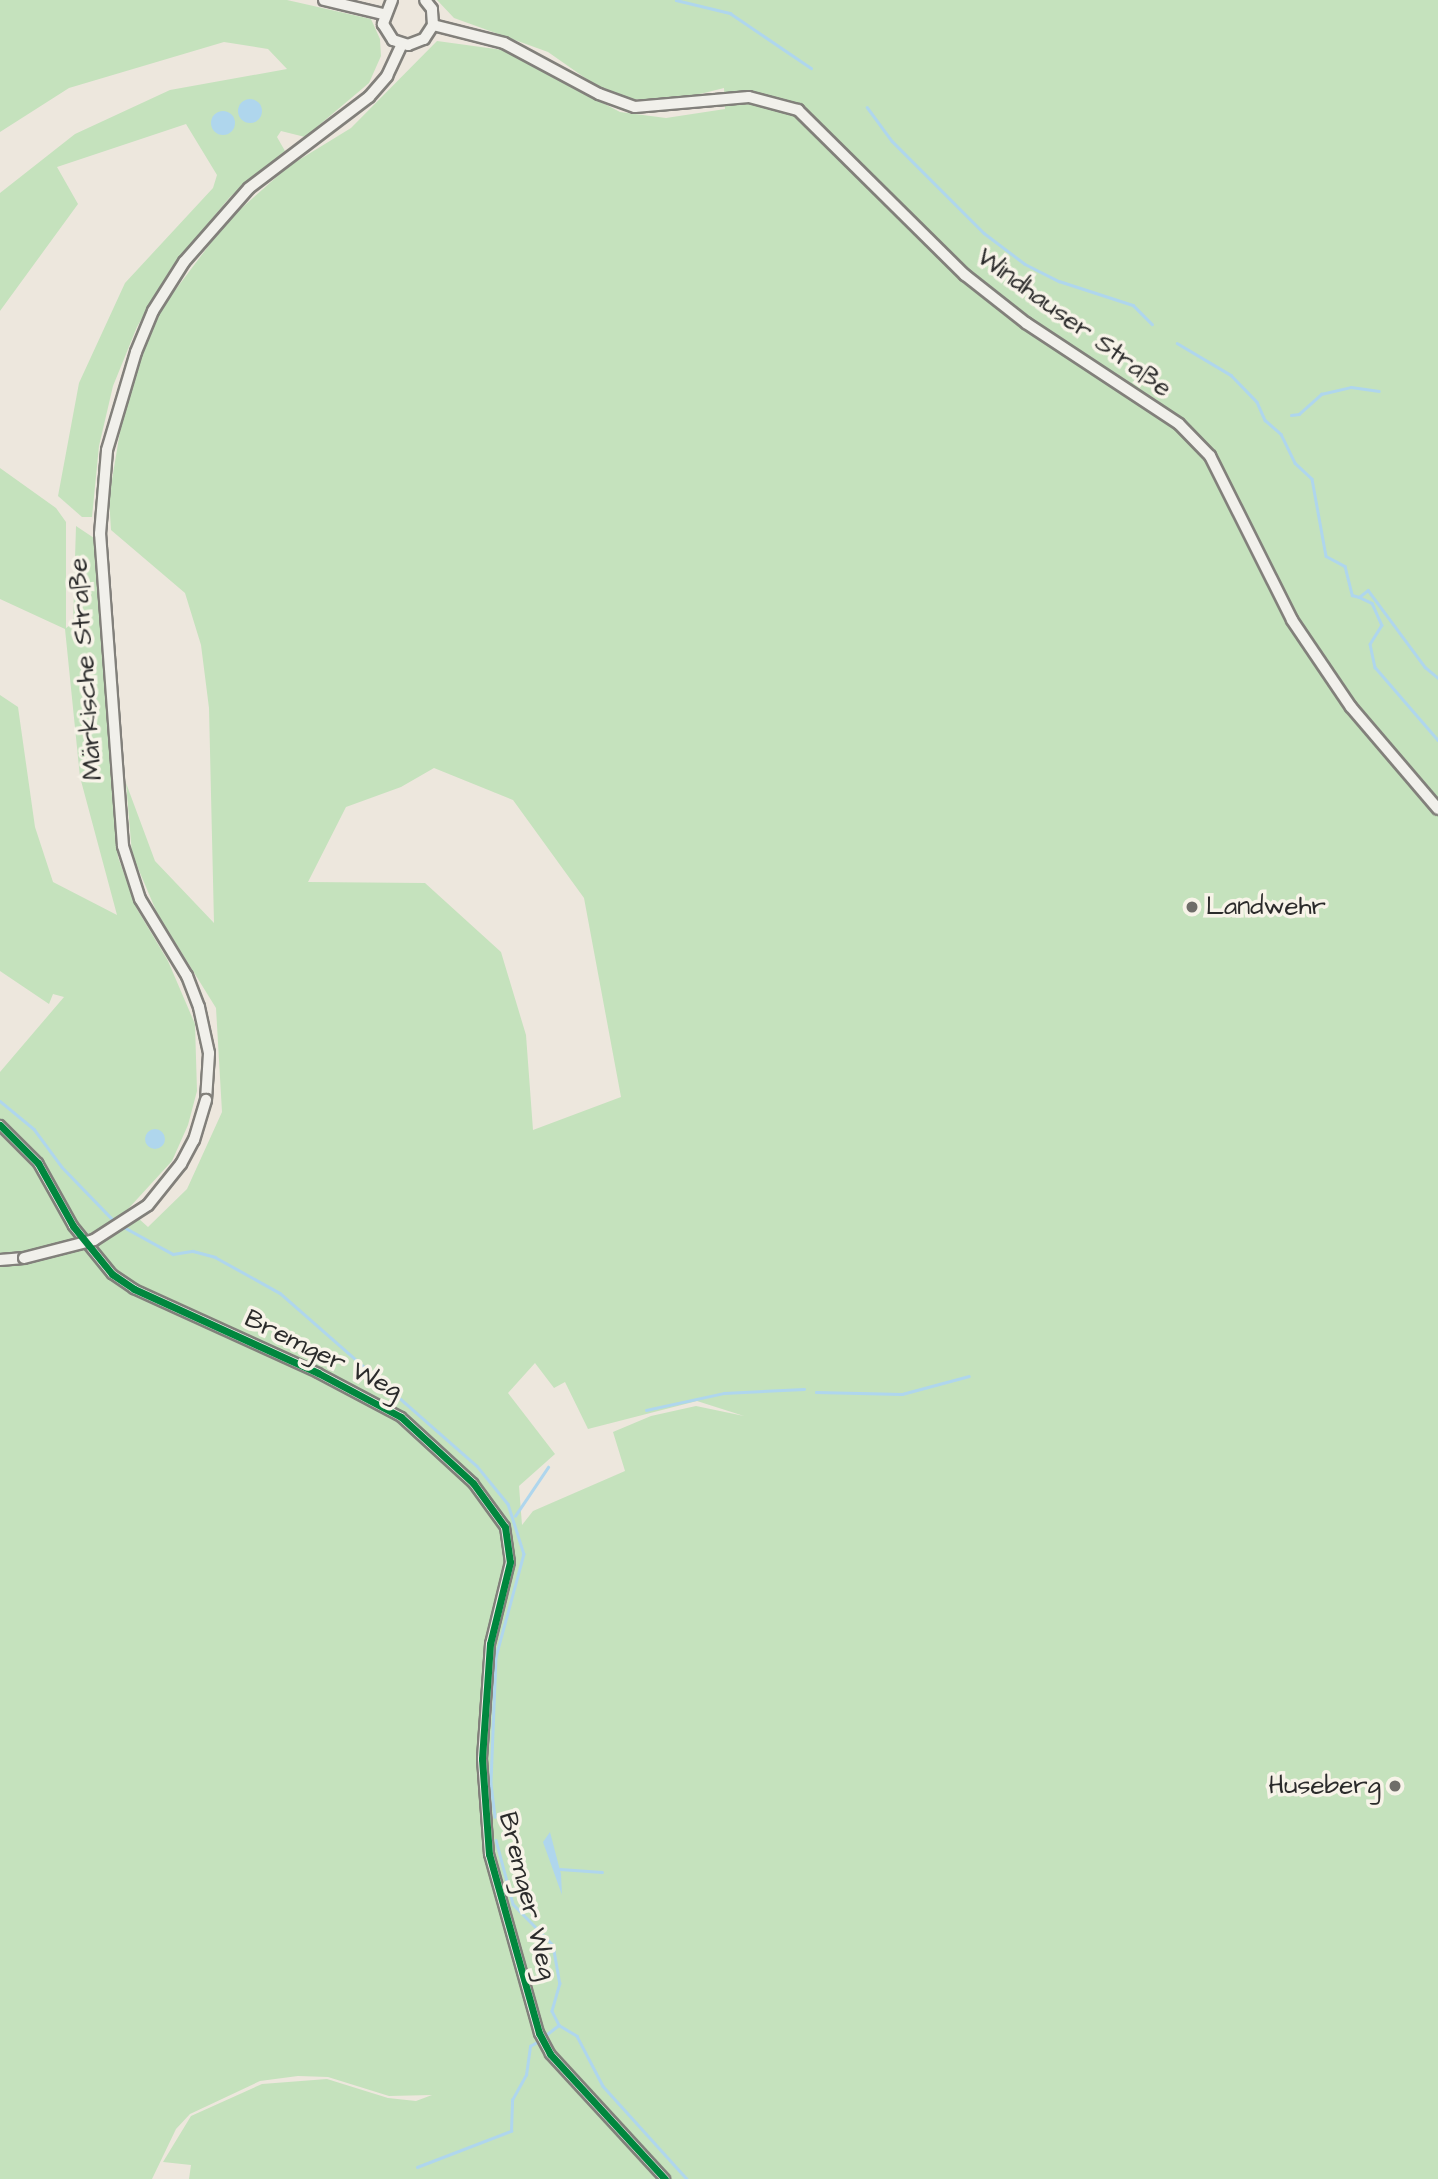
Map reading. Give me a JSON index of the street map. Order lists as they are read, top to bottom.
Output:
{
  "streets": {
    "main road": ["Windhauser Straße", "Märkische Straße"],
    "street": ["Bremger Weg"]
  },
  "places": ["Landwehr", "Huseberg"]
}
